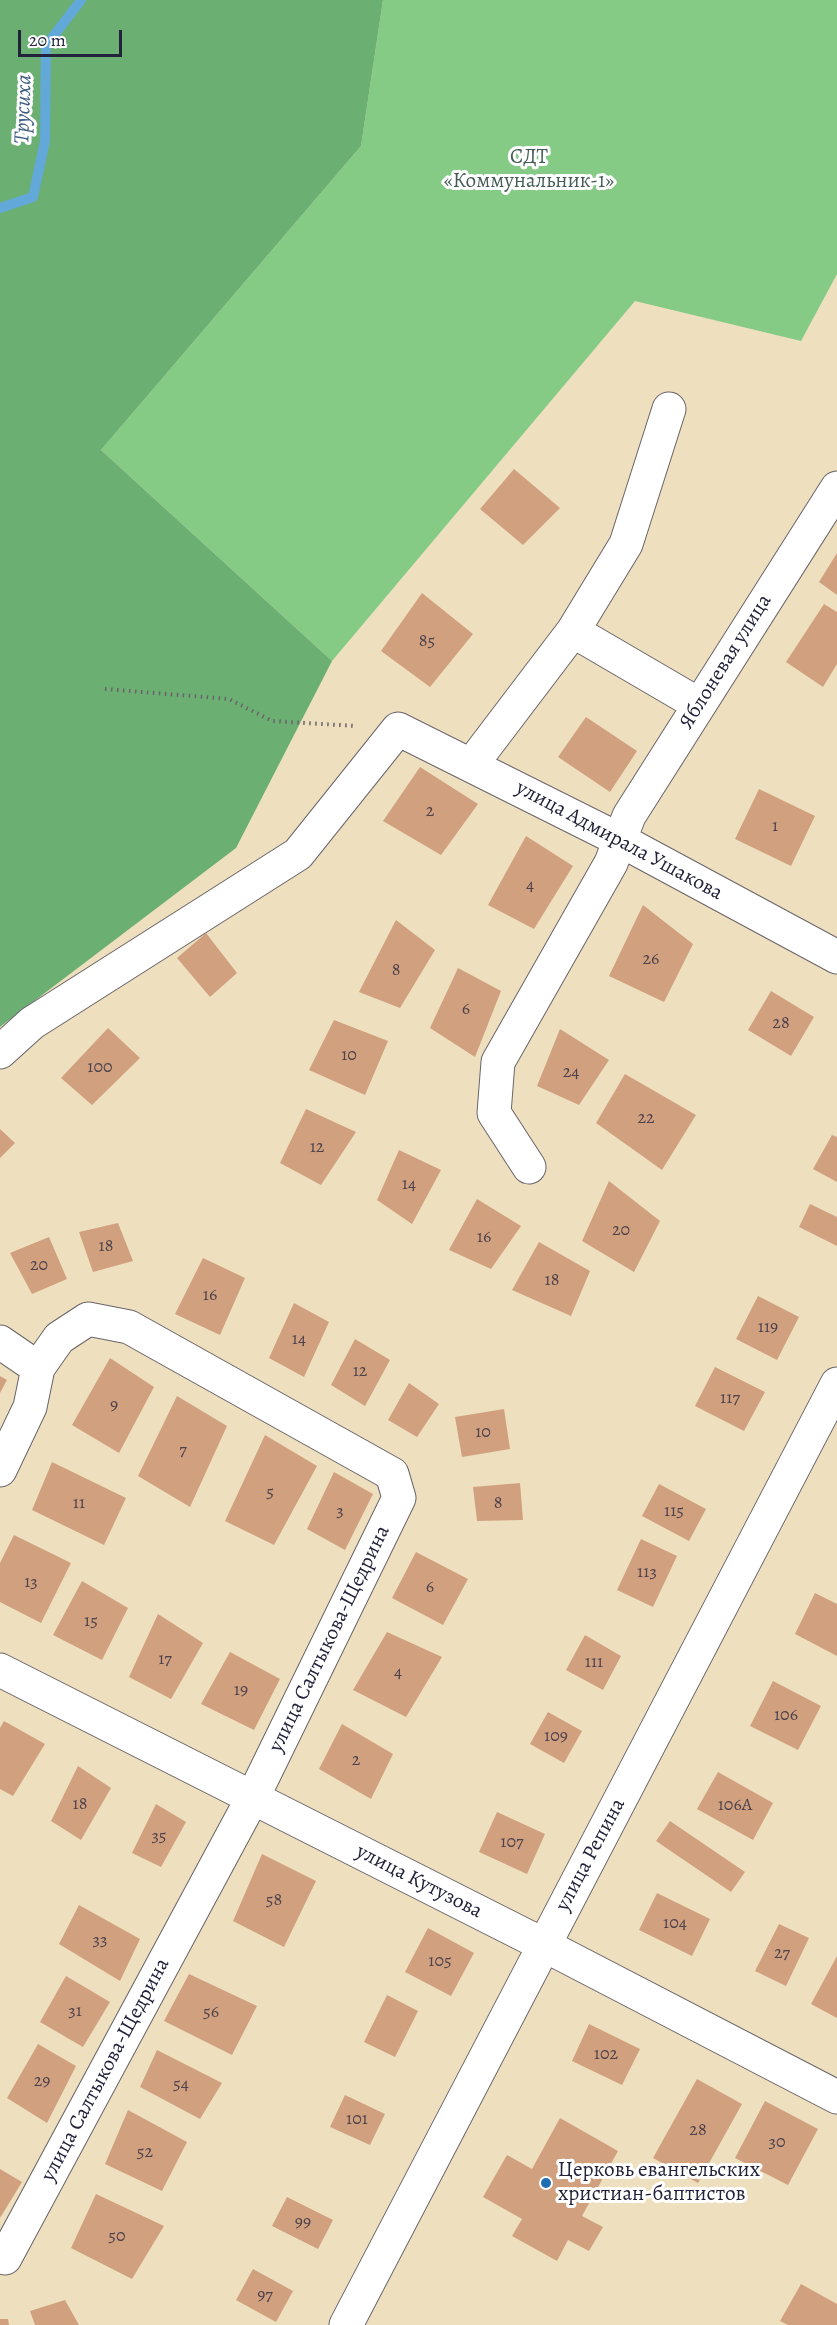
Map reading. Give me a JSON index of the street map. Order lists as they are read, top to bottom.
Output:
{
  "streets": {
    "street": [
      "Яблоневая улица",
      "улица Адмирала Ушакова",
      "улица Салтыкова-Щедрина",
      "улица Репина",
      "улица Кутузова"
    ]
  },
  "crossings": [
    ["Яблоневая улица", "улица Адмирала Ушакова"],
    ["улица Салтыкова-Щедрина", "улица Кутузова"],
    ["улица Репина", "улица Кутузова"]
  ],
  "water": ["Трусиха"],
  "parks": ["СДТ «Коммунальник-1»"],
  "places": ["Церковь евангельских христиан-баптистов"],
  "house_numbers": [
    "85",
    "2",
    "1",
    "4",
    "26",
    "8",
    "6",
    "28",
    "10",
    "100",
    "24",
    "22",
    "12",
    "14",
    "20",
    "16",
    "18",
    "20",
    "18",
    "16",
    "119",
    "14",
    "12",
    "117",
    "9",
    "10",
    "7",
    "5",
    "11",
    "8",
    "3",
    "115",
    "113",
    "13",
    "6",
    "15",
    "17",
    "111",
    "4",
    "19",
    "106",
    "109",
    "2",
    "18",
    "106А",
    "35",
    "107",
    "58",
    "104",
    "33",
    "27",
    "105",
    "31",
    "56",
    "102",
    "29",
    "54",
    "101",
    "28",
    "30",
    "52",
    "99",
    "50",
    "97"
  ],
  "scale_bar": "20 m"
}
